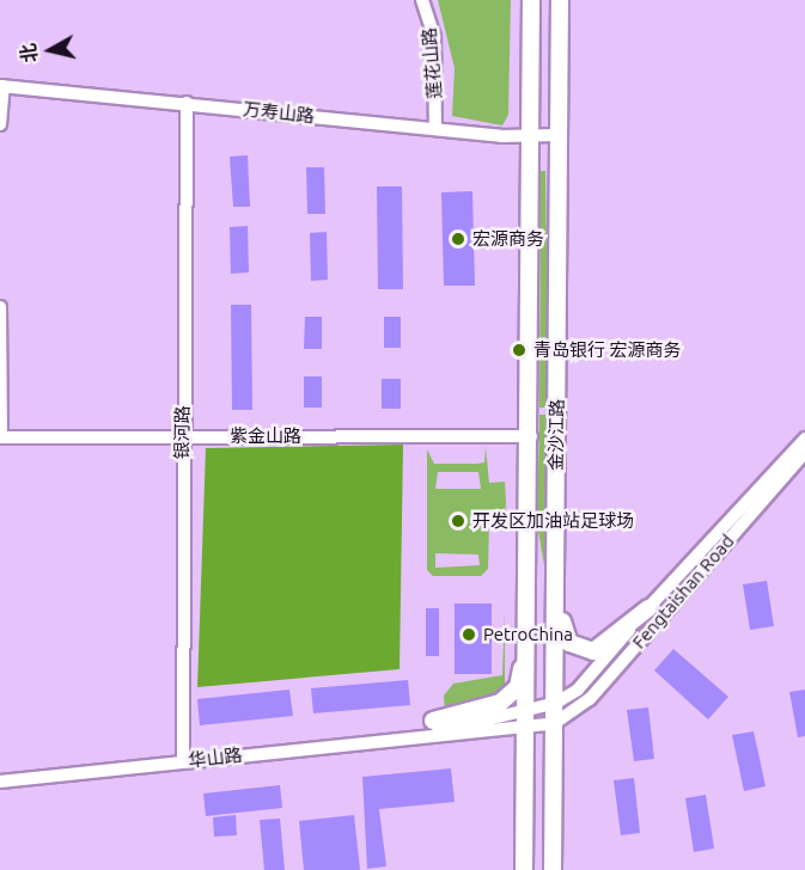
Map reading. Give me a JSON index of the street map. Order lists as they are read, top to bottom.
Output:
{
  "streets": {
    "main road": ["金沙江路"],
    "street": [
      "莲花山路",
      "万寿山路",
      "银河路",
      "紫金山路",
      "Fengtaishan Road",
      "华山路"
    ]
  },
  "crossings": [
    ["莲花山路", "万寿山路"],
    ["万寿山路", "银河路"],
    ["万寿山路", "金沙江路"],
    ["银河路", "紫金山路"],
    ["银河路", "华山路"],
    ["金沙江路", "紫金山路"],
    ["金沙江路", "Fengtaishan Road"]
  ],
  "places": [
    "宏源商务",
    "青岛银行 宏源商务",
    "开发区加油站足球场",
    "PetroChina"
  ],
  "north": "left"
}
